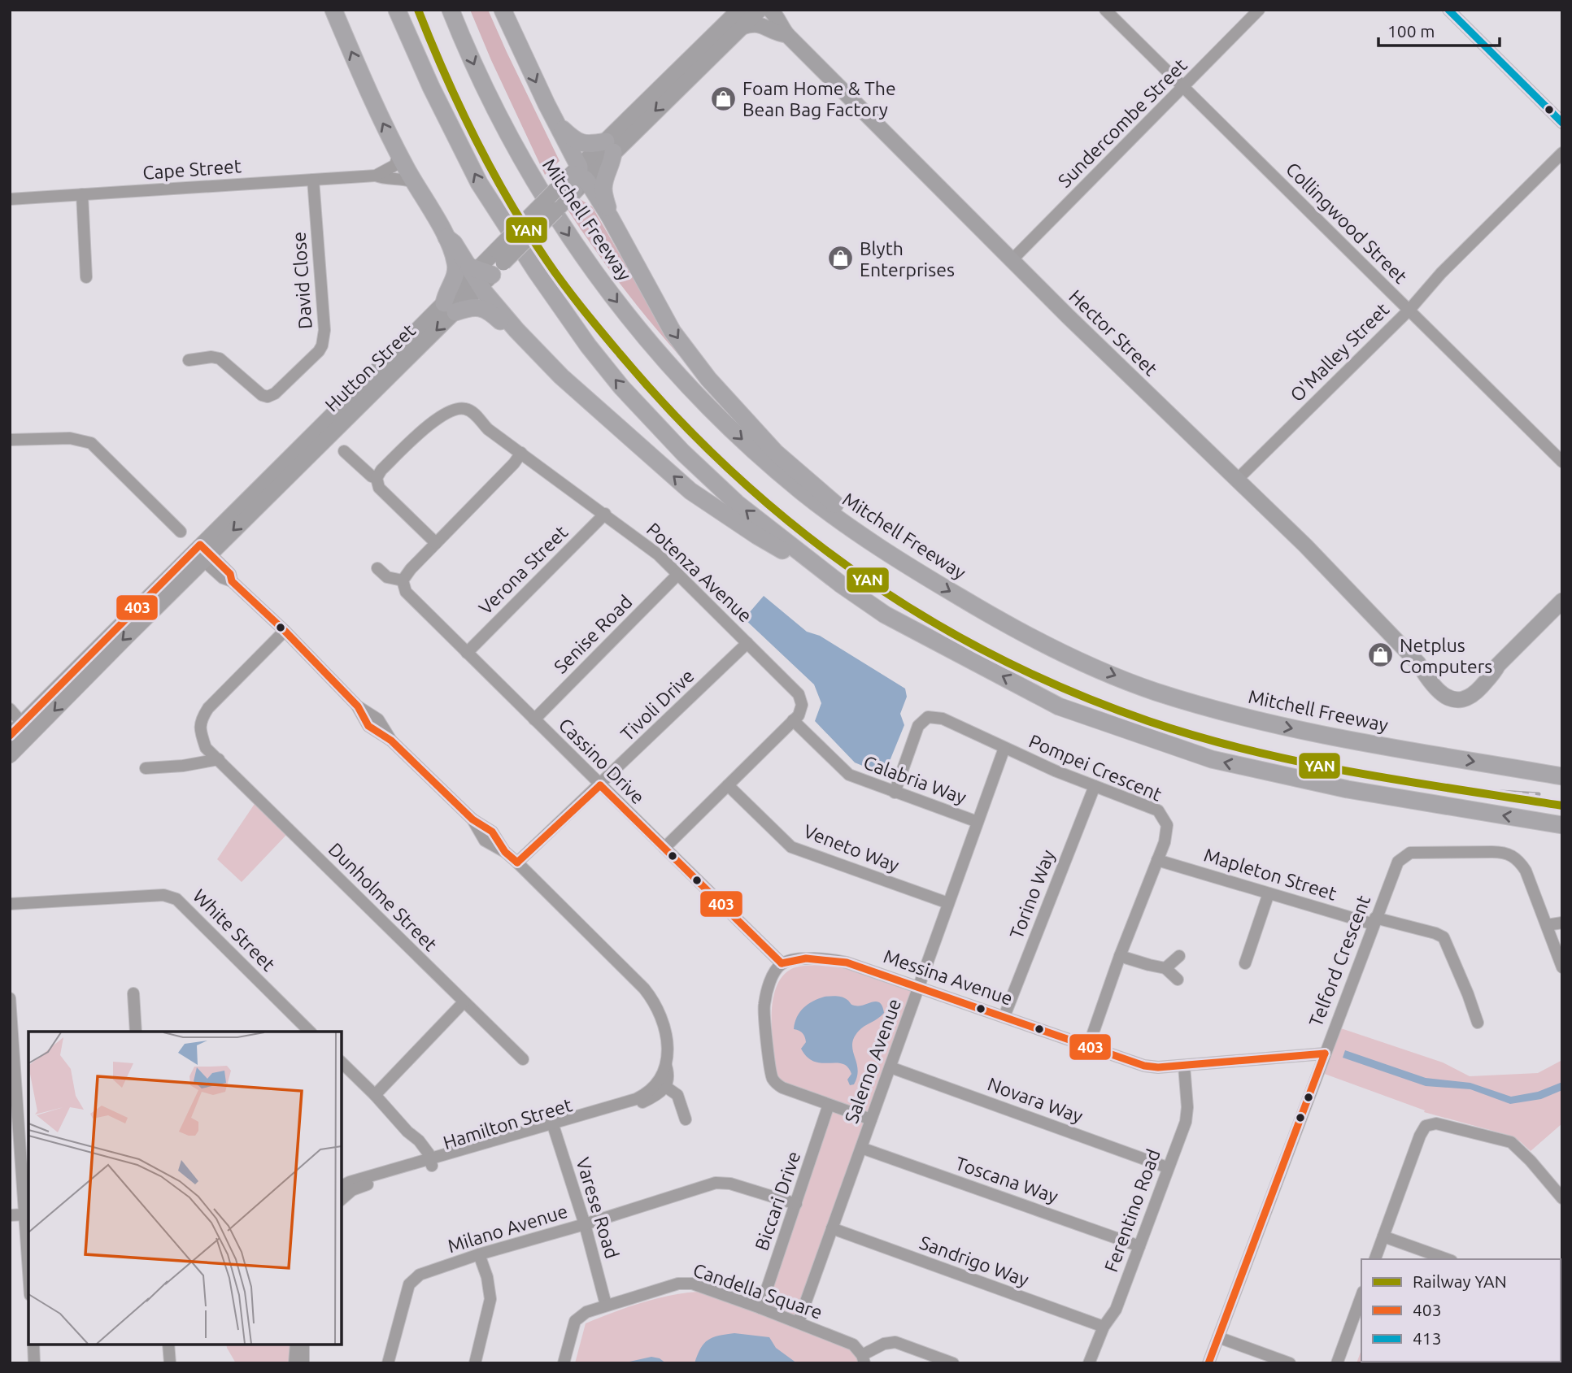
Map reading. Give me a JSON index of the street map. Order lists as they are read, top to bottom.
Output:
{
  "streets": {
    "highway": ["Mitchell Freeway"],
    "main road": ["Hector Street", "Hutton Street"],
    "street": [
      "Sundercombe Street",
      "Cape Street",
      "Collingwood Street",
      "David Close",
      "O'Malley Street",
      "Verona Street",
      "Potenza Avenue",
      "Senise Road",
      "Tivoli Drive",
      "Cassino Drive",
      "Pompei Crescent",
      "Calabria Way",
      "Veneto Way",
      "Mapleton Street",
      "Torino Way",
      "Dunholme Street",
      "White Street",
      "Telford Crescent",
      "Messina Avenue",
      "Salerno Avenue",
      "Novara Way",
      "Hamilton Street",
      "Toscana Way",
      "Biccari Drive",
      "Varese Road",
      "Ferentino Road",
      "Milano Avenue",
      "Sandrigo Way",
      "Candella Square"
    ]
  },
  "crossings": [
    ["Sundercombe Street", "Collingwood Street"],
    ["Sundercombe Street", "Hector Street"],
    ["Cape Street", "David Close"],
    ["Collingwood Street", "O'Malley Street"],
    ["Hector Street", "O'Malley Street"],
    ["Hector Street", "Hutton Street"],
    ["Hutton Street", "Hamilton Street"],
    ["Verona Street", "Potenza Avenue"],
    ["Verona Street", "Cassino Drive"],
    ["Potenza Avenue", "Senise Road"],
    ["Potenza Avenue", "Tivoli Drive"],
    ["Potenza Avenue", "Calabria Way"],
    ["Senise Road", "Cassino Drive"],
    ["Tivoli Drive", "Cassino Drive"],
    ["Tivoli Drive", "Hamilton Street"],
    ["Cassino Drive", "Messina Avenue"],
    ["Pompei Crescent", "Calabria Way"],
    ["Pompei Crescent", "Mapleton Street"],
    ["Pompei Crescent", "Torino Way"],
    ["Pompei Crescent", "Messina Avenue"],
    ["Pompei Crescent", "Salerno Avenue"],
    ["Calabria Way", "Salerno Avenue"],
    ["Veneto Way", "Salerno Avenue"],
    ["Mapleton Street", "Telford Crescent"],
    ["Torino Way", "Messina Avenue"],
    ["Dunholme Street", "Hamilton Street"],
    ["Telford Crescent", "Messina Avenue"],
    ["Messina Avenue", "Salerno Avenue"],
    ["Messina Avenue", "Ferentino Road"],
    ["Salerno Avenue", "Novara Way"],
    ["Salerno Avenue", "Toscana Way"],
    ["Salerno Avenue", "Sandrigo Way"],
    ["Salerno Avenue", "Candella Square"],
    ["Novara Way", "Ferentino Road"],
    ["Hamilton Street", "Varese Road"],
    ["Toscana Way", "Ferentino Road"],
    ["Biccari Drive", "Milano Avenue"],
    ["Biccari Drive", "Candella Square"],
    ["Varese Road", "Milano Avenue"],
    ["Varese Road", "Candella Square"],
    ["Ferentino Road", "Sandrigo Way"]
  ],
  "places": {
    "shop": ["Foam Home & The Bean Bag Factory", "Blyth Enterprises", "Netplus Computers"]
  },
  "lines": ["rail line YAN", "transit line 413", "transit line 403"],
  "legend": ["Railway YAN", "403", "413"],
  "scale_bar": "100 m"
}
